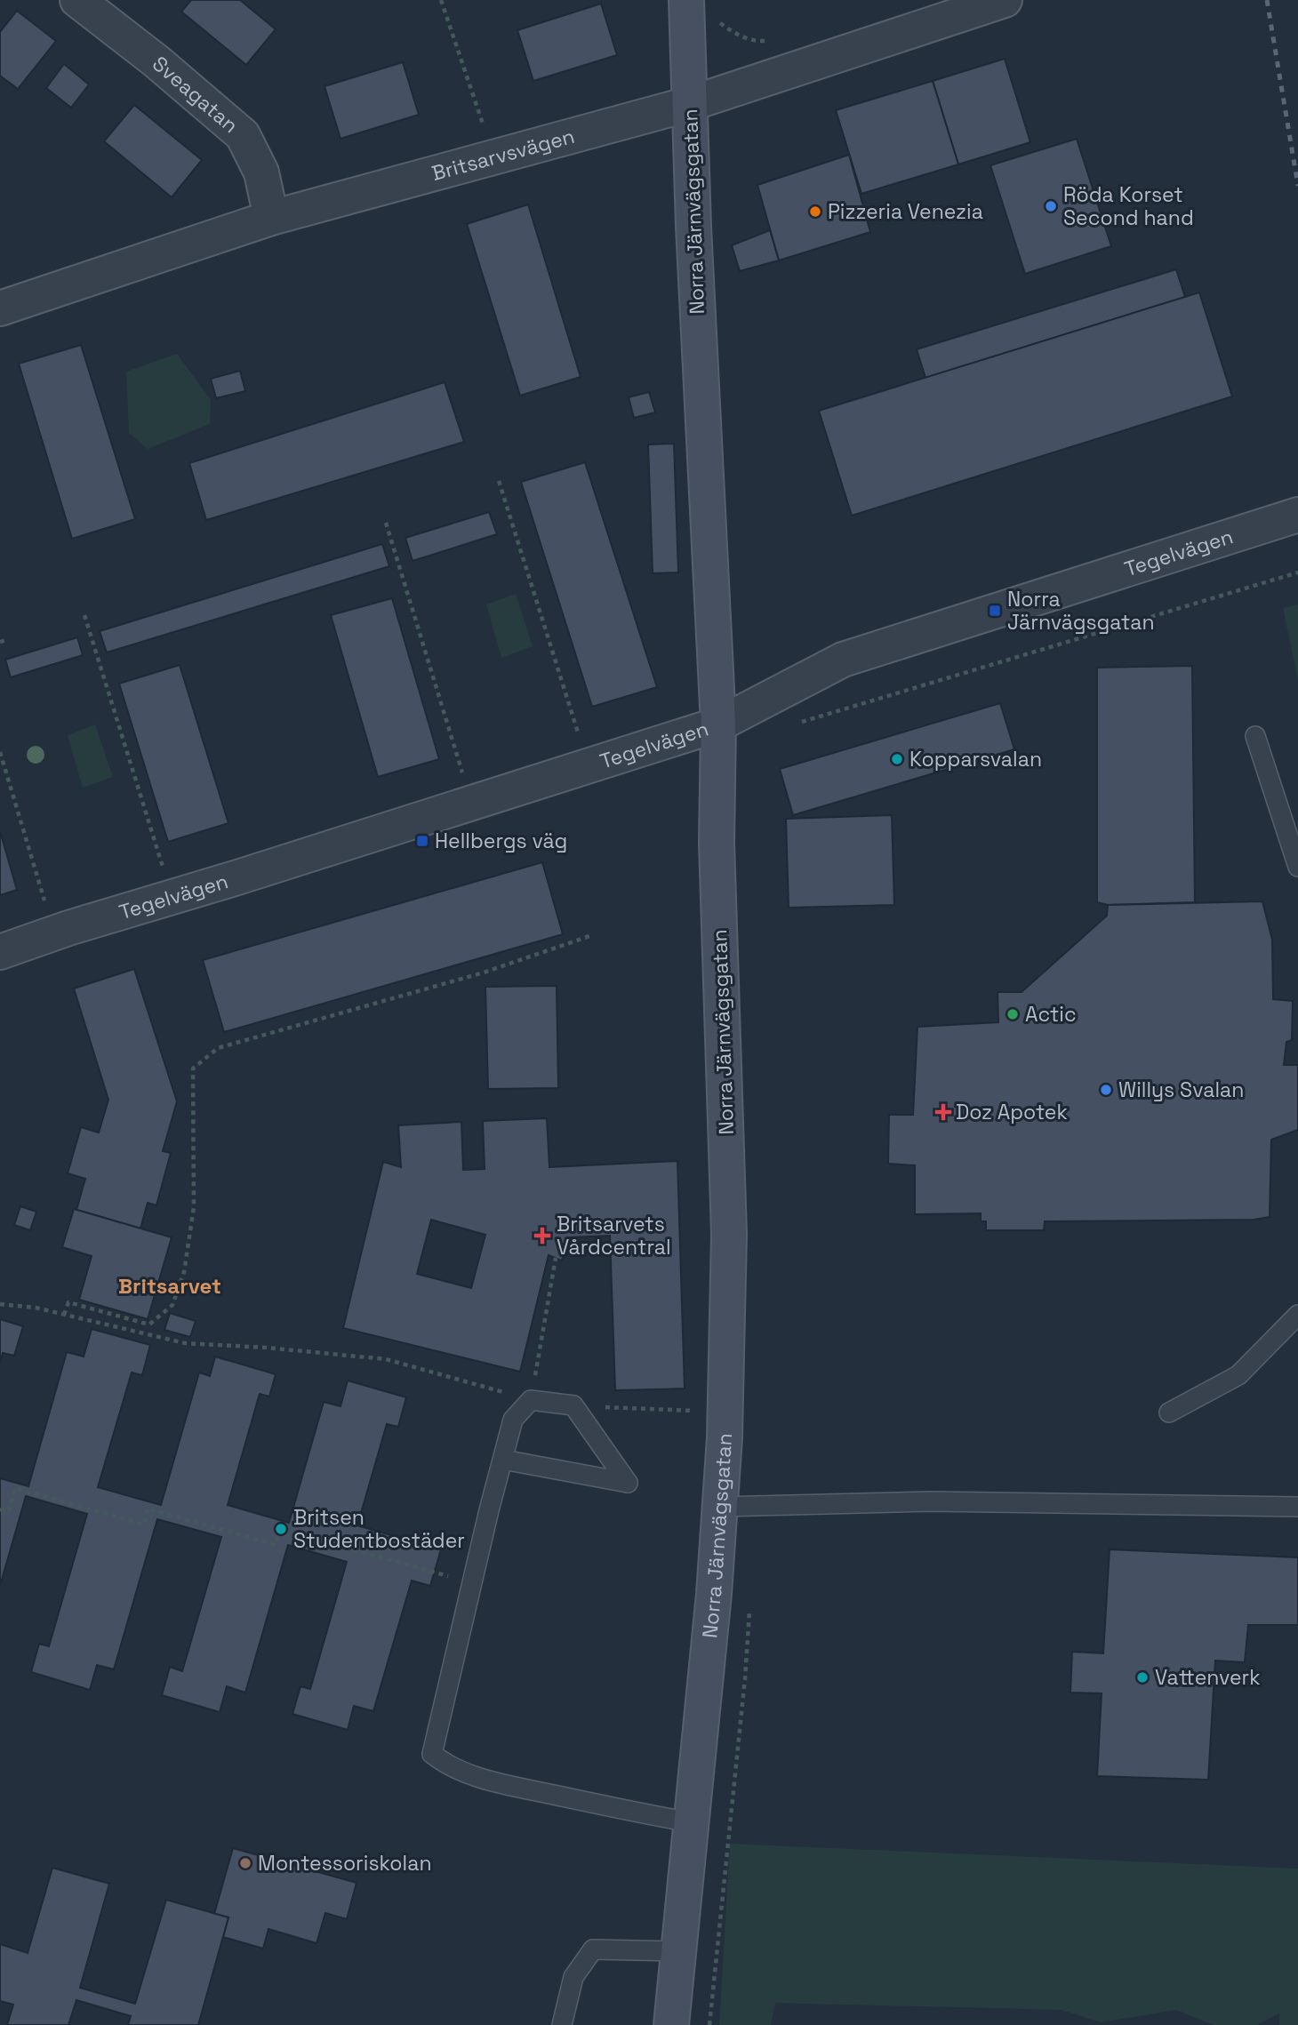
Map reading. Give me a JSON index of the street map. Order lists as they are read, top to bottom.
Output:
{
  "streets": {
    "street": [
      "Sveagatan",
      "Britsarvsvägen",
      "Norra Järnvägsgatan",
      "Tegelvägen"
    ]
  },
  "crossings": [
    ["Sveagatan", "Britsarvsvägen"],
    ["Britsarvsvägen", "Norra Järnvägsgatan"],
    ["Norra Järnvägsgatan", "Tegelvägen"]
  ],
  "districts": ["Britsarvet"],
  "places": {
    "other": [
      "Röda Korset Second hand",
      "Pizzeria Venezia",
      "Kopparsvalan",
      "Actic",
      "Willys Svalan",
      "Britsen Studentbostäder",
      "Vattenverk",
      "Montessoriskolan"
    ],
    "transit": ["Norra Järnvägsgatan", "Hellbergs väg"],
    "health": ["Doz Apotek", "Britsarvets Vårdcentral"]
  }
}
